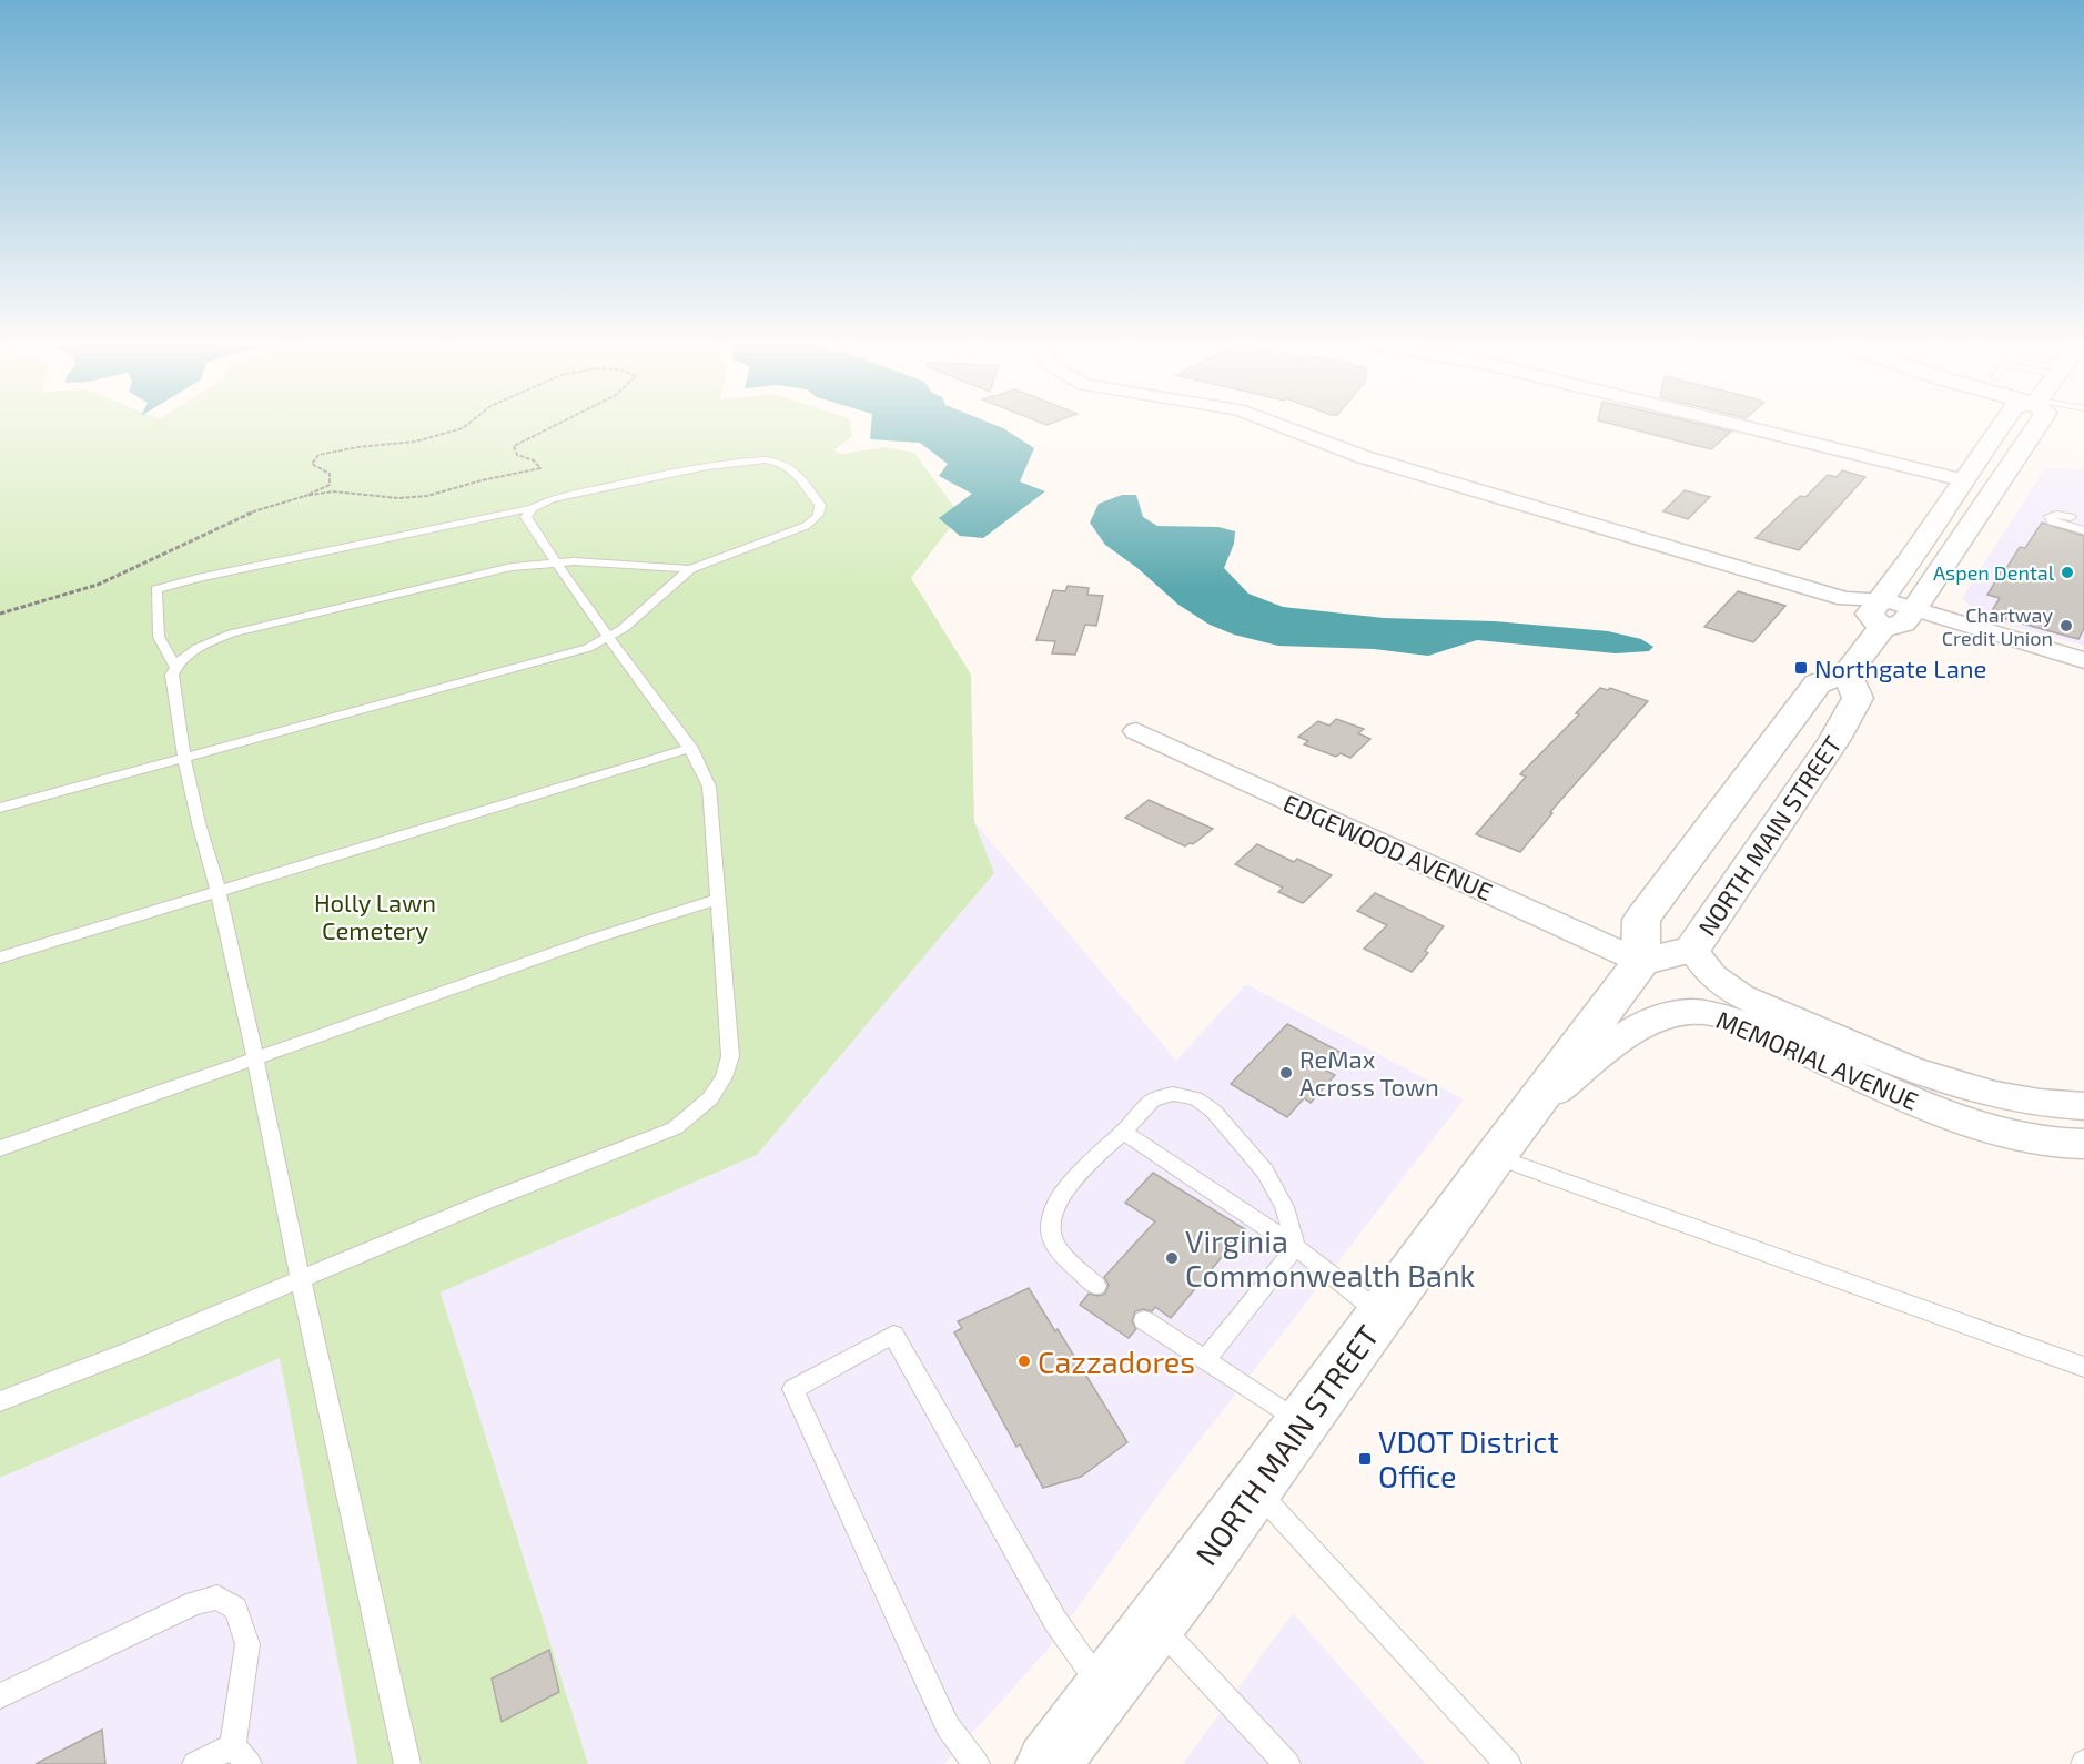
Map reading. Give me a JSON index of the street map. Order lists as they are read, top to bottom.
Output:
{
  "streets": {
    "main road": ["NORTH MAIN STREET"],
    "street": ["EDGEWOOD AVENUE", "MEMORIAL AVENUE"]
  },
  "crossings": [
    ["NORTH MAIN STREET", "EDGEWOOD AVENUE"],
    ["NORTH MAIN STREET", "MEMORIAL AVENUE"]
  ],
  "parks": ["Holly Lawn Cemetery"],
  "places": {
    "other": [
      "Aspen Dental",
      "Chartway Credit Union",
      "ReMax Across Town",
      "Virginia Commonwealth Bank",
      "Cazzadores"
    ],
    "transit": ["Northgate Lane", "VDOT District Office"]
  }
}
